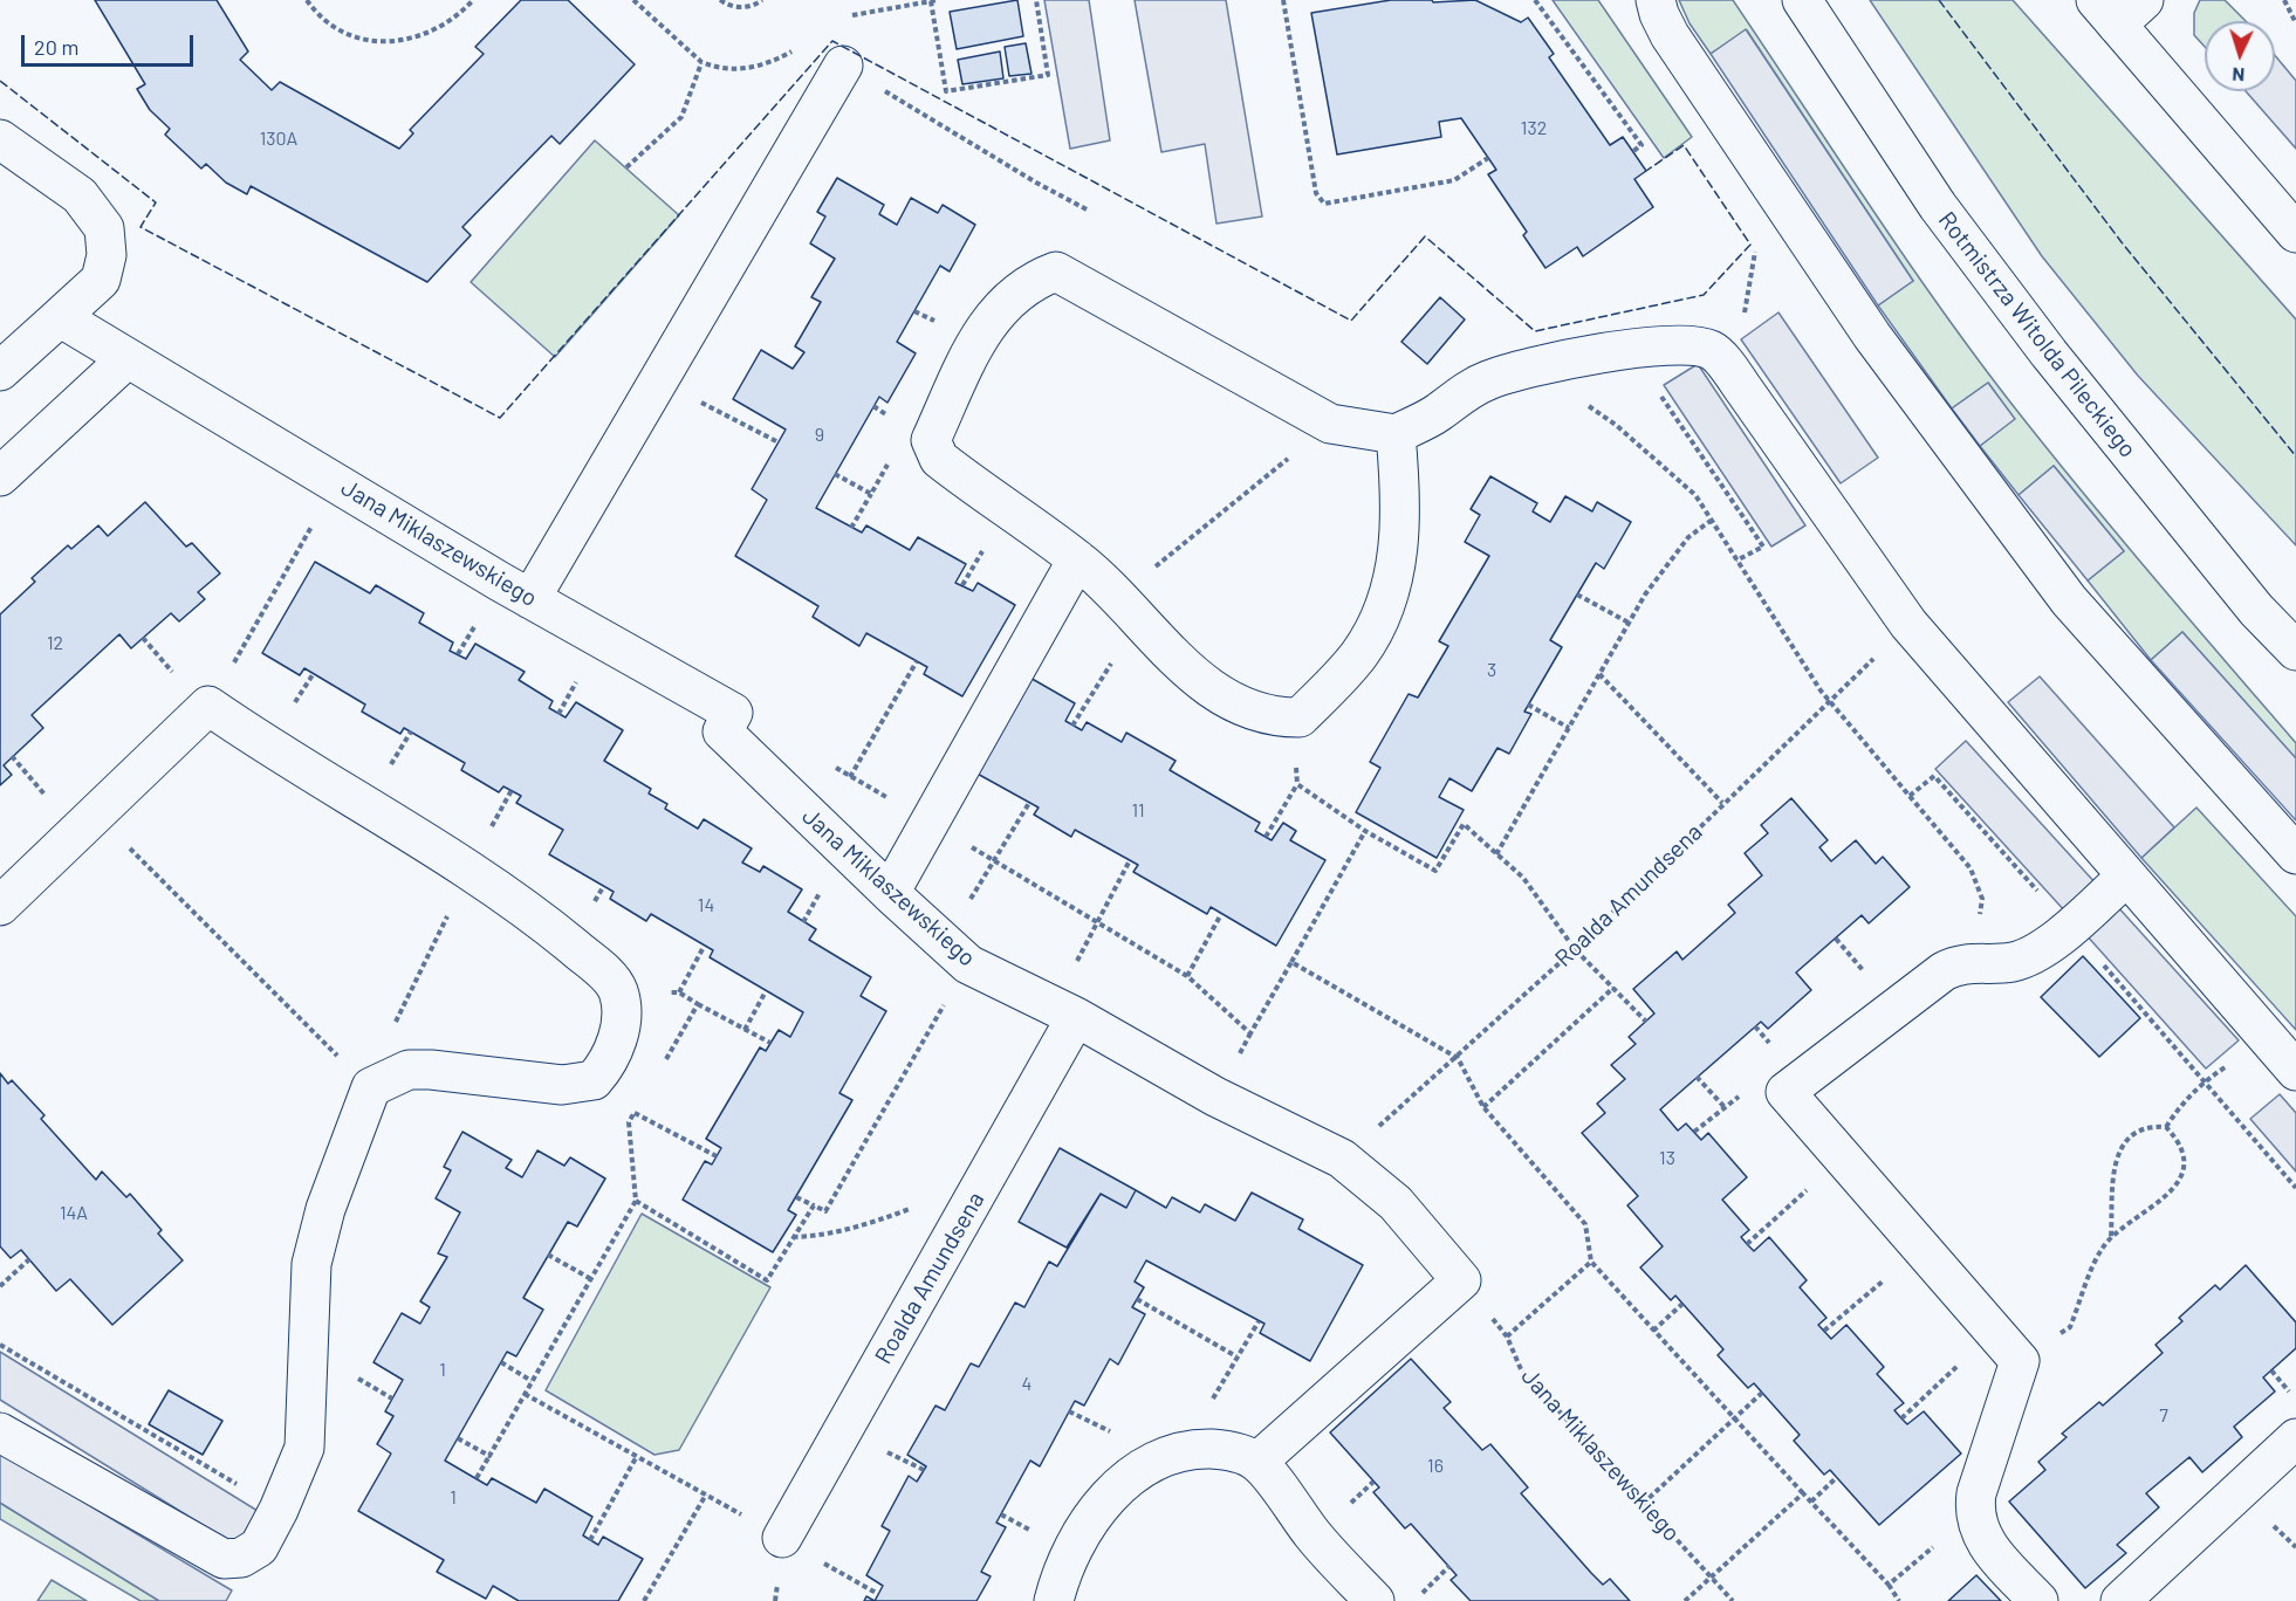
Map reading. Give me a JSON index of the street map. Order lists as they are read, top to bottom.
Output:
{
  "streets": {
    "street": ["Rotmistrza Witolda Pileckiego", "Jana Miklaszewskiego", "Roalda Amundsena"]
  },
  "crossings": [
    ["Jana Miklaszewskiego", "Roalda Amundsena"]
  ],
  "house_numbers": [
    "132",
    "130A",
    "9",
    "12",
    "3",
    "11",
    "14",
    "13",
    "14A",
    "1",
    "4",
    "7",
    "16",
    "1"
  ],
  "scale_bar": "20 m",
  "north": "bottom"
}
